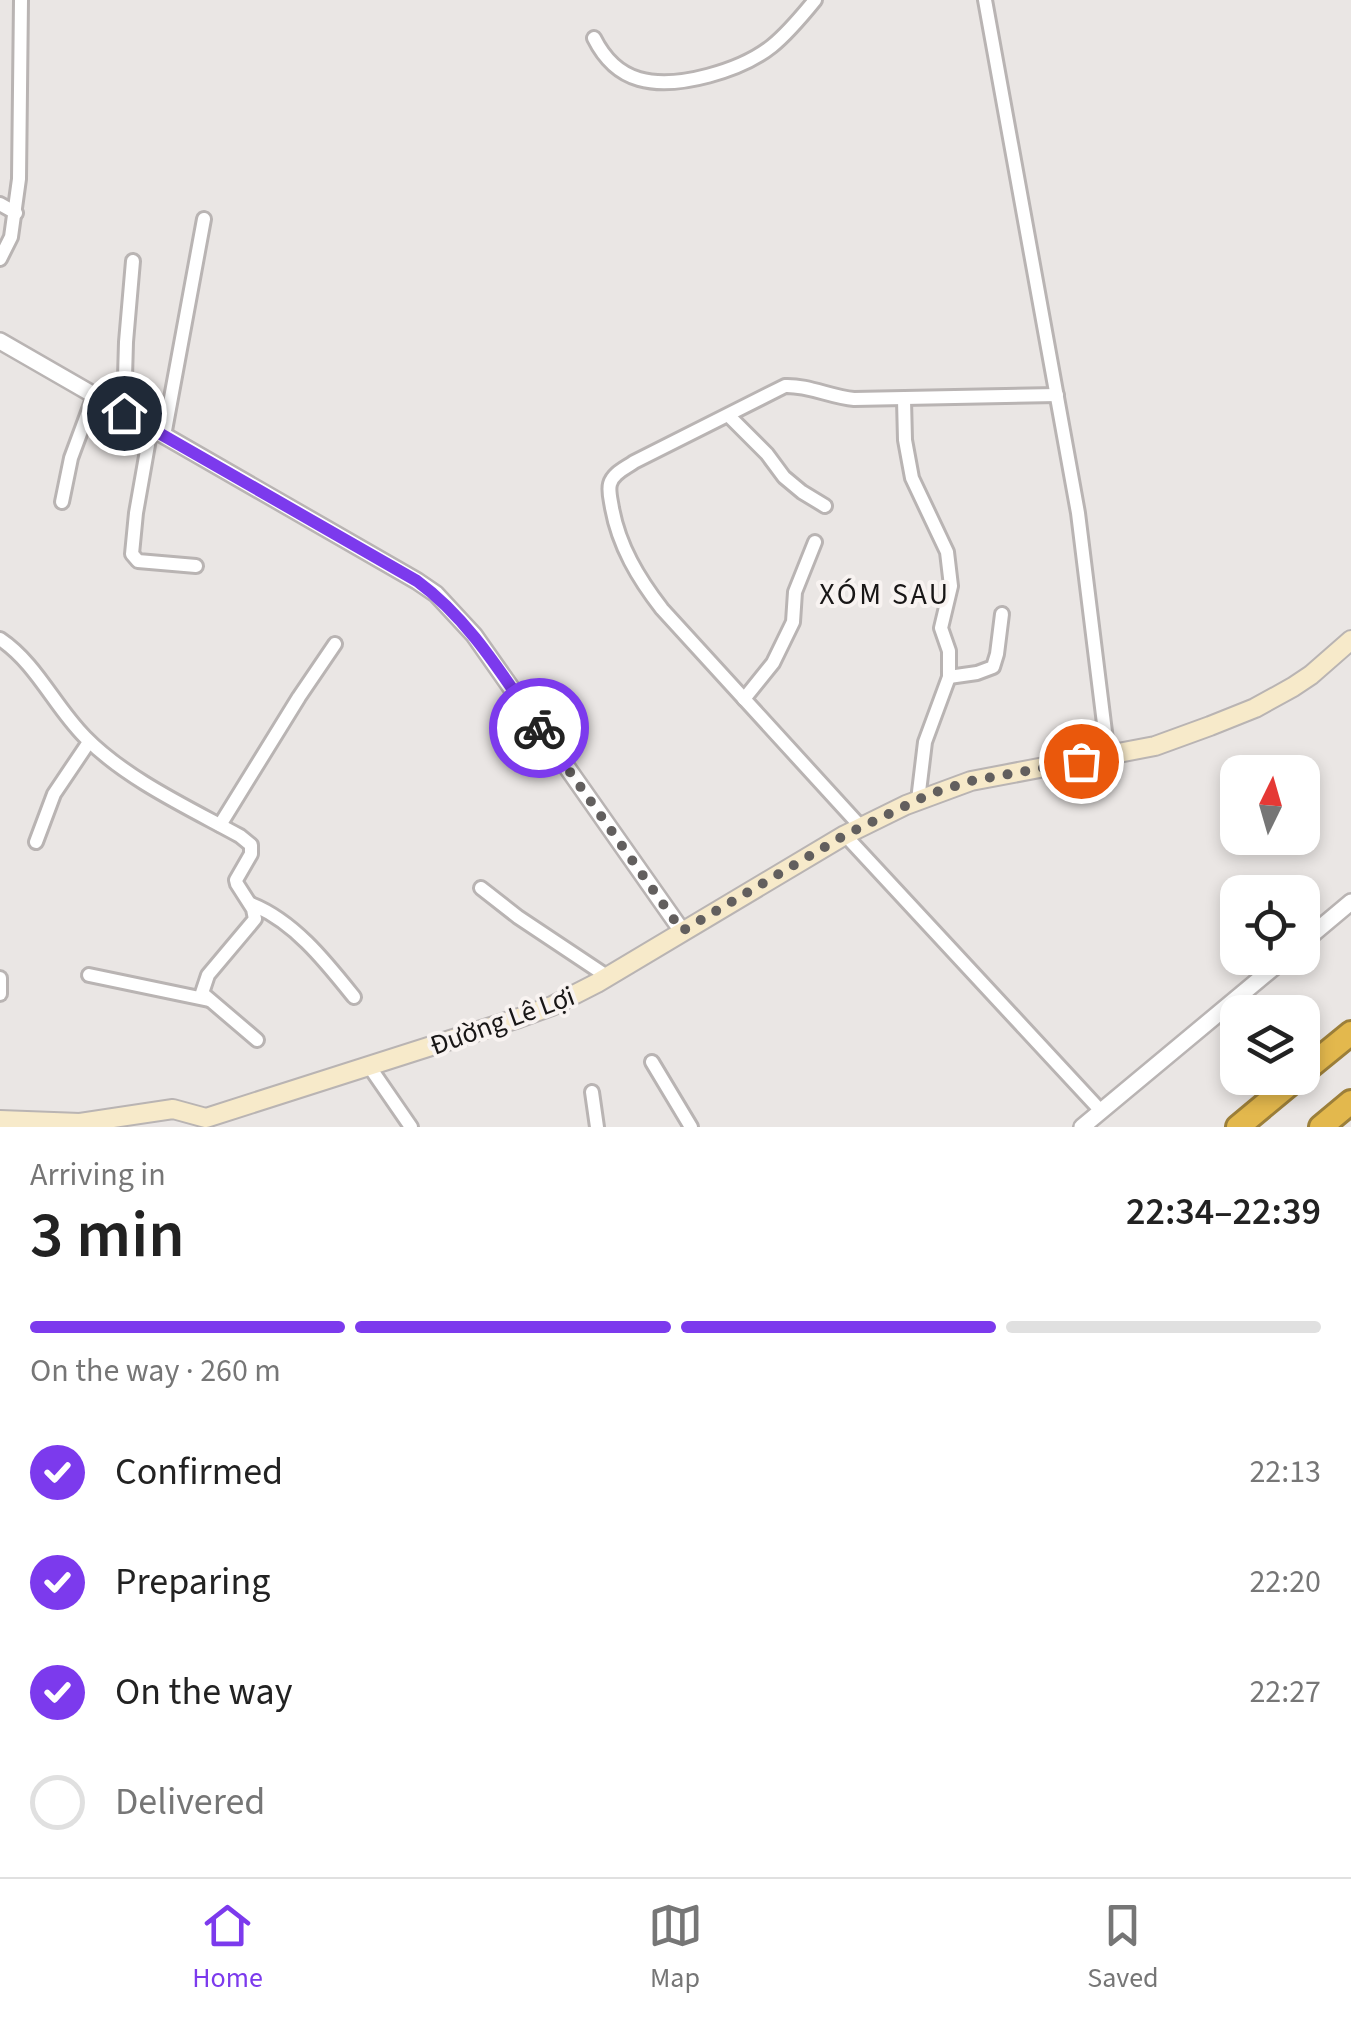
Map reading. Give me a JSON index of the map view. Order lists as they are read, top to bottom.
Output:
{
  "streets": {
    "main road": ["Đường Lê Lợi"]
  },
  "districts": ["XÓM SAU"],
  "north": "top",
  "page": {
    "heading": ["3 min", "Arriving in", "22:34–22:39"],
    "bar": "On the way · 260 m",
    "list": [
      ["Confirmed", "22:13"],
      ["Preparing", "22:20"],
      ["On the way", "22:27"],
      "Delivered"
    ],
    "tabs": ["Home", "Map", "Saved"]
  }
}
